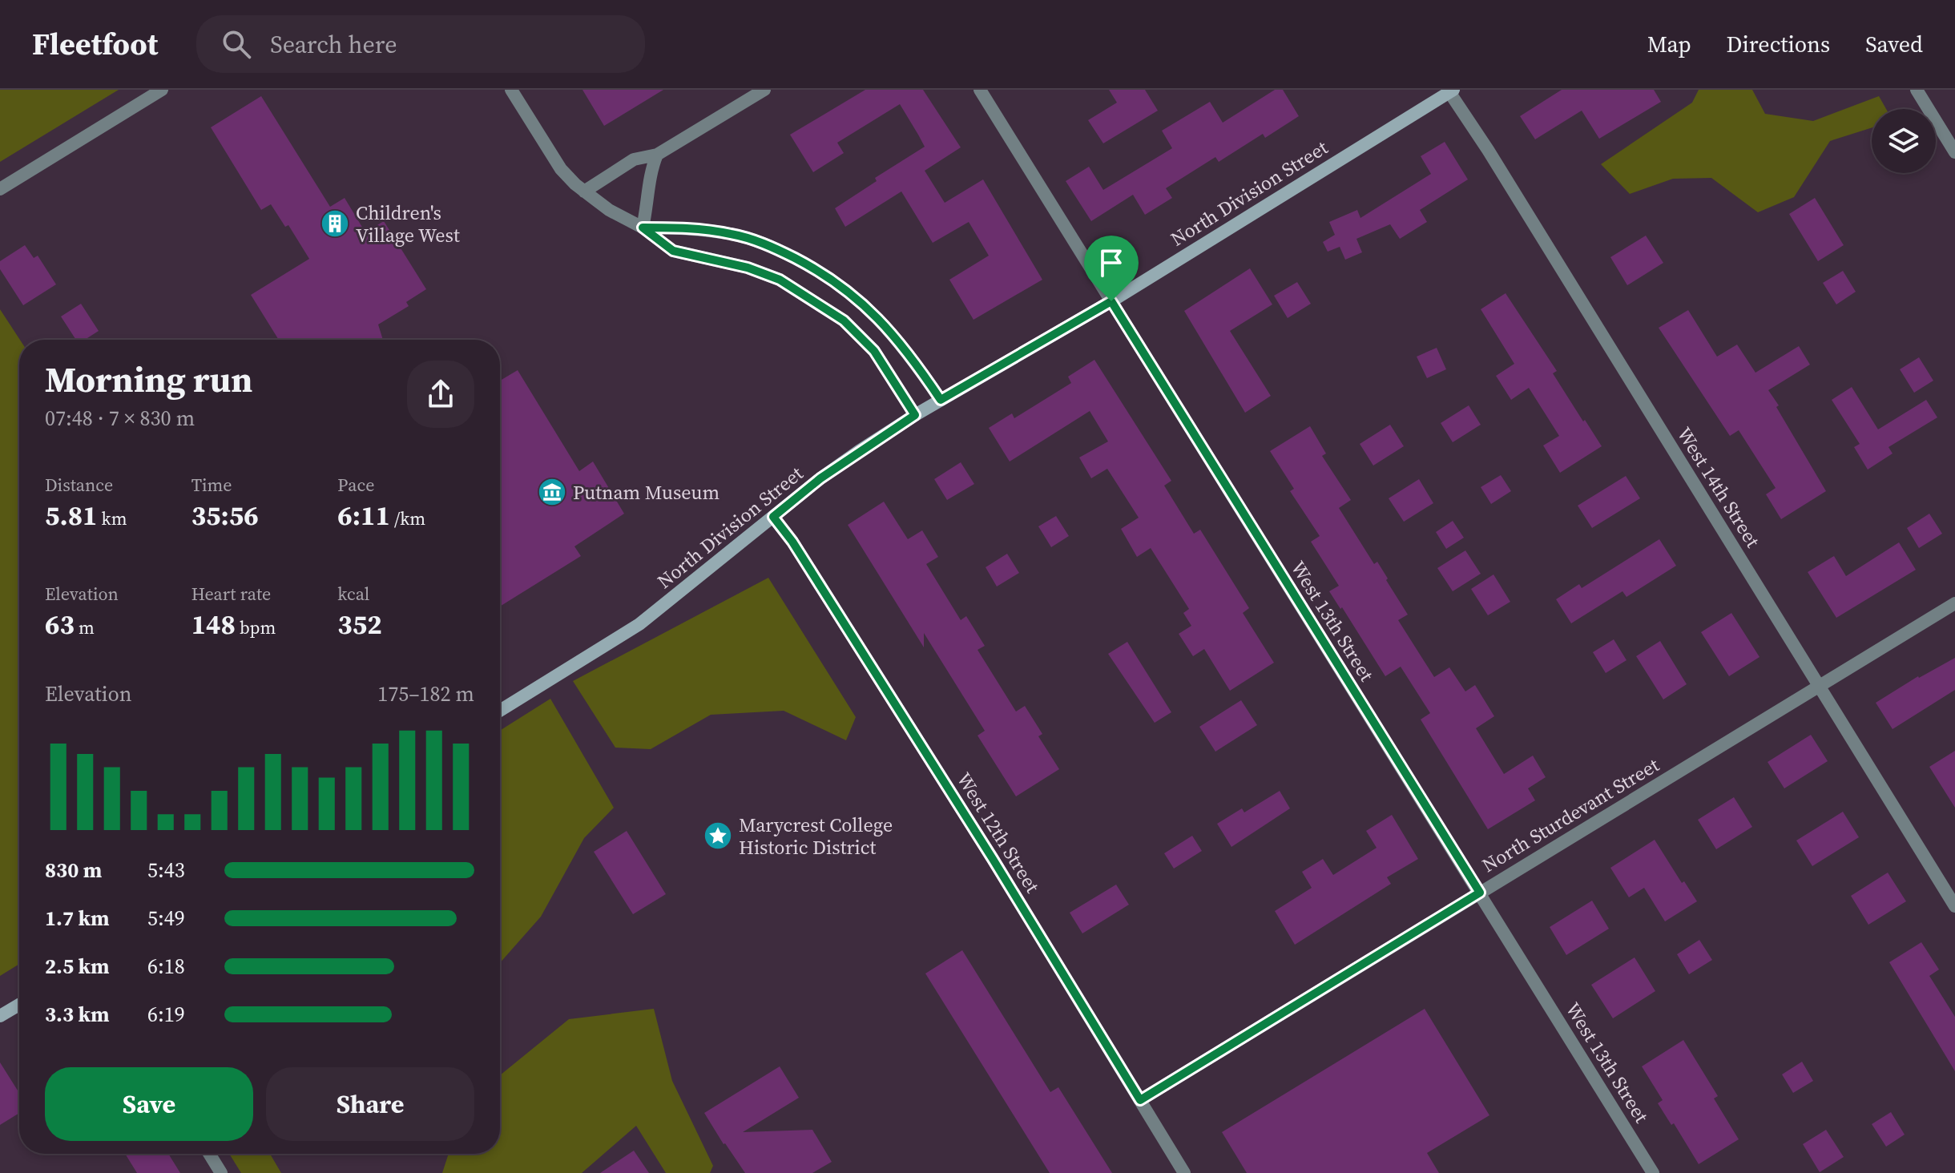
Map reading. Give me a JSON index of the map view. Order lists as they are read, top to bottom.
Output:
{
  "streets": {
    "main road": ["North Division Street"],
    "street": [
      "West 14th Street",
      "West 13th Street",
      "North Sturdevant Street",
      "West 12th Street"
    ]
  },
  "crossings": [
    ["North Division Street", "West 14th Street"],
    ["North Division Street", "West 13th Street"],
    ["North Division Street", "West 12th Street"],
    ["West 14th Street", "North Sturdevant Street"],
    ["West 13th Street", "North Sturdevant Street"],
    ["North Sturdevant Street", "West 12th Street"]
  ],
  "places": {
    "building": ["Children's Village West"],
    "museum": ["Putnam Museum"],
    "place": ["Marycrest College Historic District"]
  },
  "page": {
    "header": "Fleetfoot",
    "search": "Search here",
    "nav": ["Map", "Directions", "Saved"],
    "heading": ["Morning run", "07:48 · 7 × 830 m"],
    "stats": [
      ["Distance", "5.81 km"],
      ["Time", "35:56"],
      ["Pace", "6:11 /km"],
      ["Elevation", "63 m"],
      ["Heart rate", "148 bpm"],
      ["kcal", "352"]
    ],
    "chart": ["Elevation", "175–182 m"],
    "list": [
      {
        "name": "830 m",
        "note": "5:43"
      },
      {
        "name": "1.7 km",
        "note": "5:49"
      },
      {
        "name": "2.5 km",
        "note": "6:18"
      },
      {
        "name": "3.3 km",
        "note": "6:19"
      }
    ],
    "buttons": ["Save", "Share"]
  }
}
